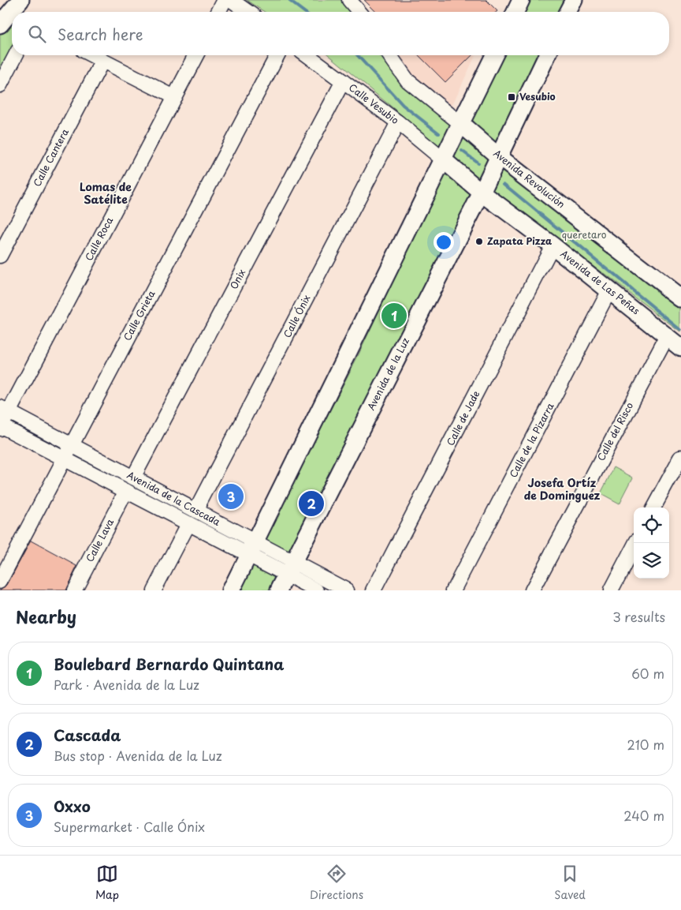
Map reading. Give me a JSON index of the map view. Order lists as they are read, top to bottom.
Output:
{
  "streets": {
    "main road": ["Avenida Revolución", "Avenida de Las Peñas", "Avenida de la Luz"],
    "street": [
      "Calle Vesubio",
      "Calle Cantera",
      "Calle Roca",
      "Onix",
      "Calle Grieta",
      "Calle Ónix",
      "Calle de Jade",
      "Calle del Risco",
      "Calle de la Pizarra",
      "Avenida de la Cascada",
      "Calle Lava"
    ]
  },
  "crossings": [
    ["Calle Vesubio", "Onix"],
    ["Calle Vesubio", "Avenida de Las Peñas"],
    ["Calle Vesubio", "Calle Ónix"],
    ["Avenida Revolución", "Avenida de la Luz"],
    ["Calle Roca", "Avenida de la Cascada"],
    ["Onix", "Avenida de la Cascada"],
    ["Avenida de Las Peñas", "Avenida de la Luz"],
    ["Avenida de Las Peñas", "Calle de Jade"],
    ["Avenida de Las Peñas", "Calle del Risco"],
    ["Avenida de Las Peñas", "Calle de la Pizarra"],
    ["Calle Grieta", "Avenida de la Cascada"],
    ["Calle Ónix", "Avenida de la Cascada"],
    ["Avenida de la Luz", "Avenida de la Cascada"],
    ["Avenida de la Cascada", "Calle Lava"]
  ],
  "districts": ["Lomas de Satélite", "Josefa Ortíz de Dominguez"],
  "parks": ["queretaro"],
  "places": {
    "transit": ["Vesubio"],
    "other": ["Zapata Pizza"]
  },
  "page": {
    "search": "Search here",
    "pins": ["1", "3", "2"],
    "heading": ["Nearby", "3 results"],
    "list": [
      {
        "mark": "1",
        "name": "Boulebard Bernardo Quintana",
        "note": "Park · Avenida de la Luz",
        "value": "60 m"
      },
      {
        "mark": "2",
        "name": "Cascada",
        "note": "Bus stop · Avenida de la Luz",
        "value": "210 m"
      },
      {
        "mark": "3",
        "name": "Oxxo",
        "note": "Supermarket · Calle Ónix",
        "value": "240 m"
      }
    ],
    "nav": ["Map", "Directions", "Saved"]
  }
}
